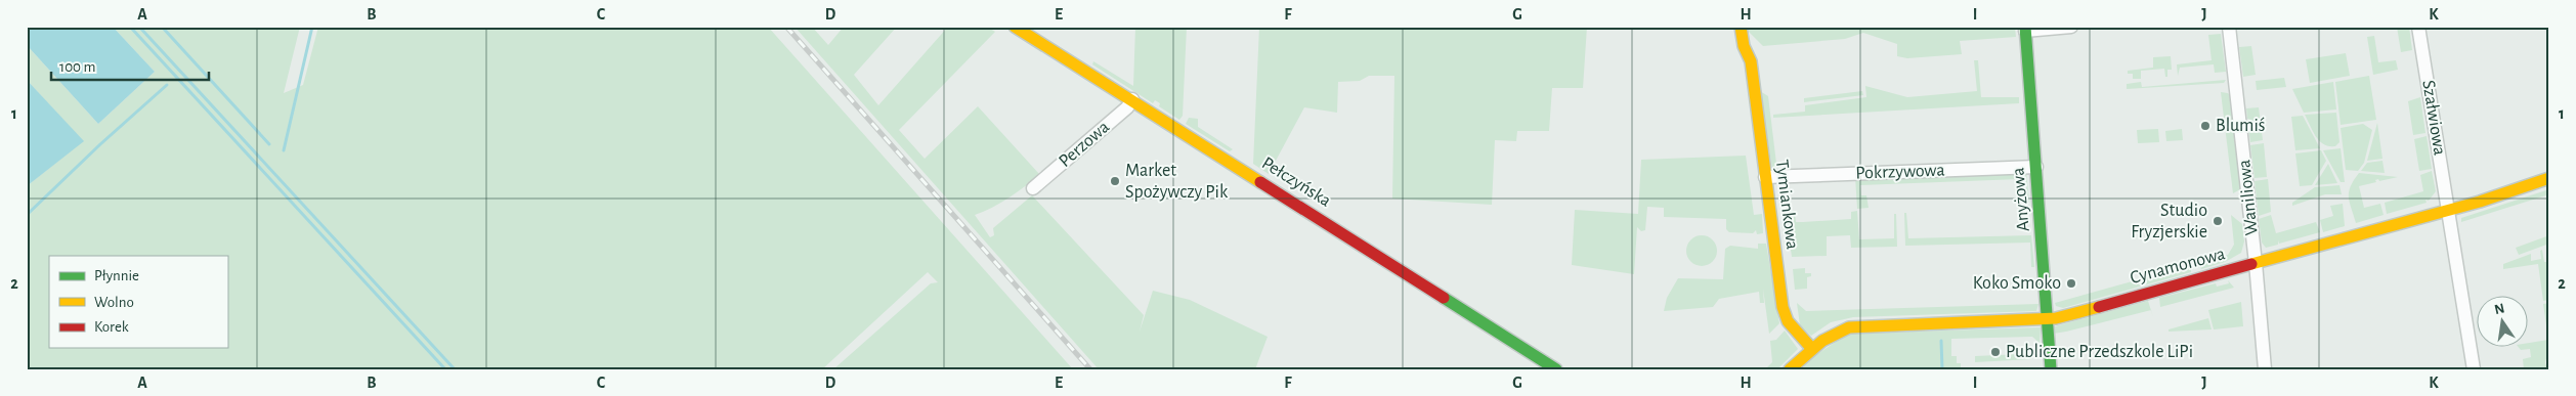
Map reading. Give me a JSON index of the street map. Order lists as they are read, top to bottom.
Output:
{
  "streets": {
    "street": [
      "Szałwiowa",
      "Perzowa",
      "Pokrzywowa",
      "Pełczyńska",
      "Waniliowa",
      "Anyżowa",
      "Tymiankowa",
      "Cynamonowa"
    ]
  },
  "crossings": [
    ["Szałwiowa", "Cynamonowa"],
    ["Perzowa", "Pełczyńska"],
    ["Pokrzywowa", "Anyżowa"],
    ["Pokrzywowa", "Tymiankowa"],
    ["Waniliowa", "Cynamonowa"],
    ["Anyżowa", "Cynamonowa"],
    ["Tymiankowa", "Cynamonowa"]
  ],
  "places": [
    "Blumiś",
    "Market Spożywczy Pik",
    "Studio Fryzjerskie",
    "Koko Smoko",
    "Publiczne Przedszkole LiPi"
  ],
  "legend": ["Płynnie", "Wolno", "Korek"],
  "scale_bar": "100 m",
  "north": "top",
  "grid": {
    "columns": [
      "A",
      "B",
      "C",
      "D",
      "E",
      "F",
      "G",
      "H",
      "I",
      "J",
      "K"
    ],
    "rows": ["1", "2"]
  }
}
